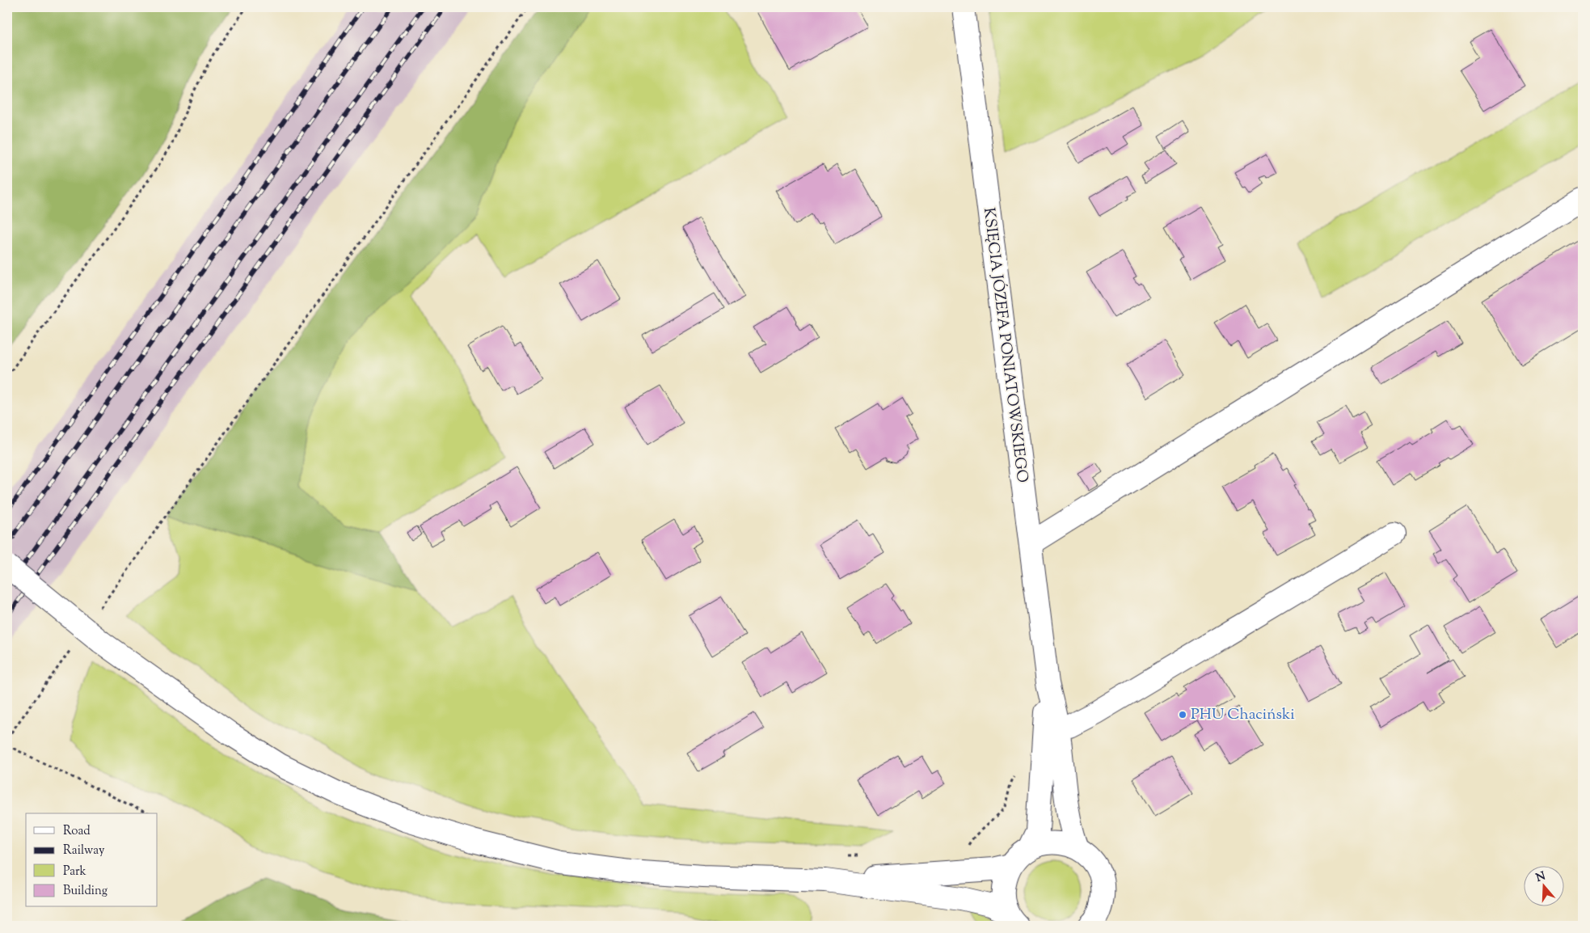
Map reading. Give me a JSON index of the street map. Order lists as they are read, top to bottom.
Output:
{
  "streets": {
    "street": ["KSIĘCIA JÓZEFA PONIATOWSKIEGO"]
  },
  "places": ["PHU Chaciński"],
  "legend": [
    "Road",
    "Railway",
    "Park",
    "Building"
  ],
  "north": "top"
}
